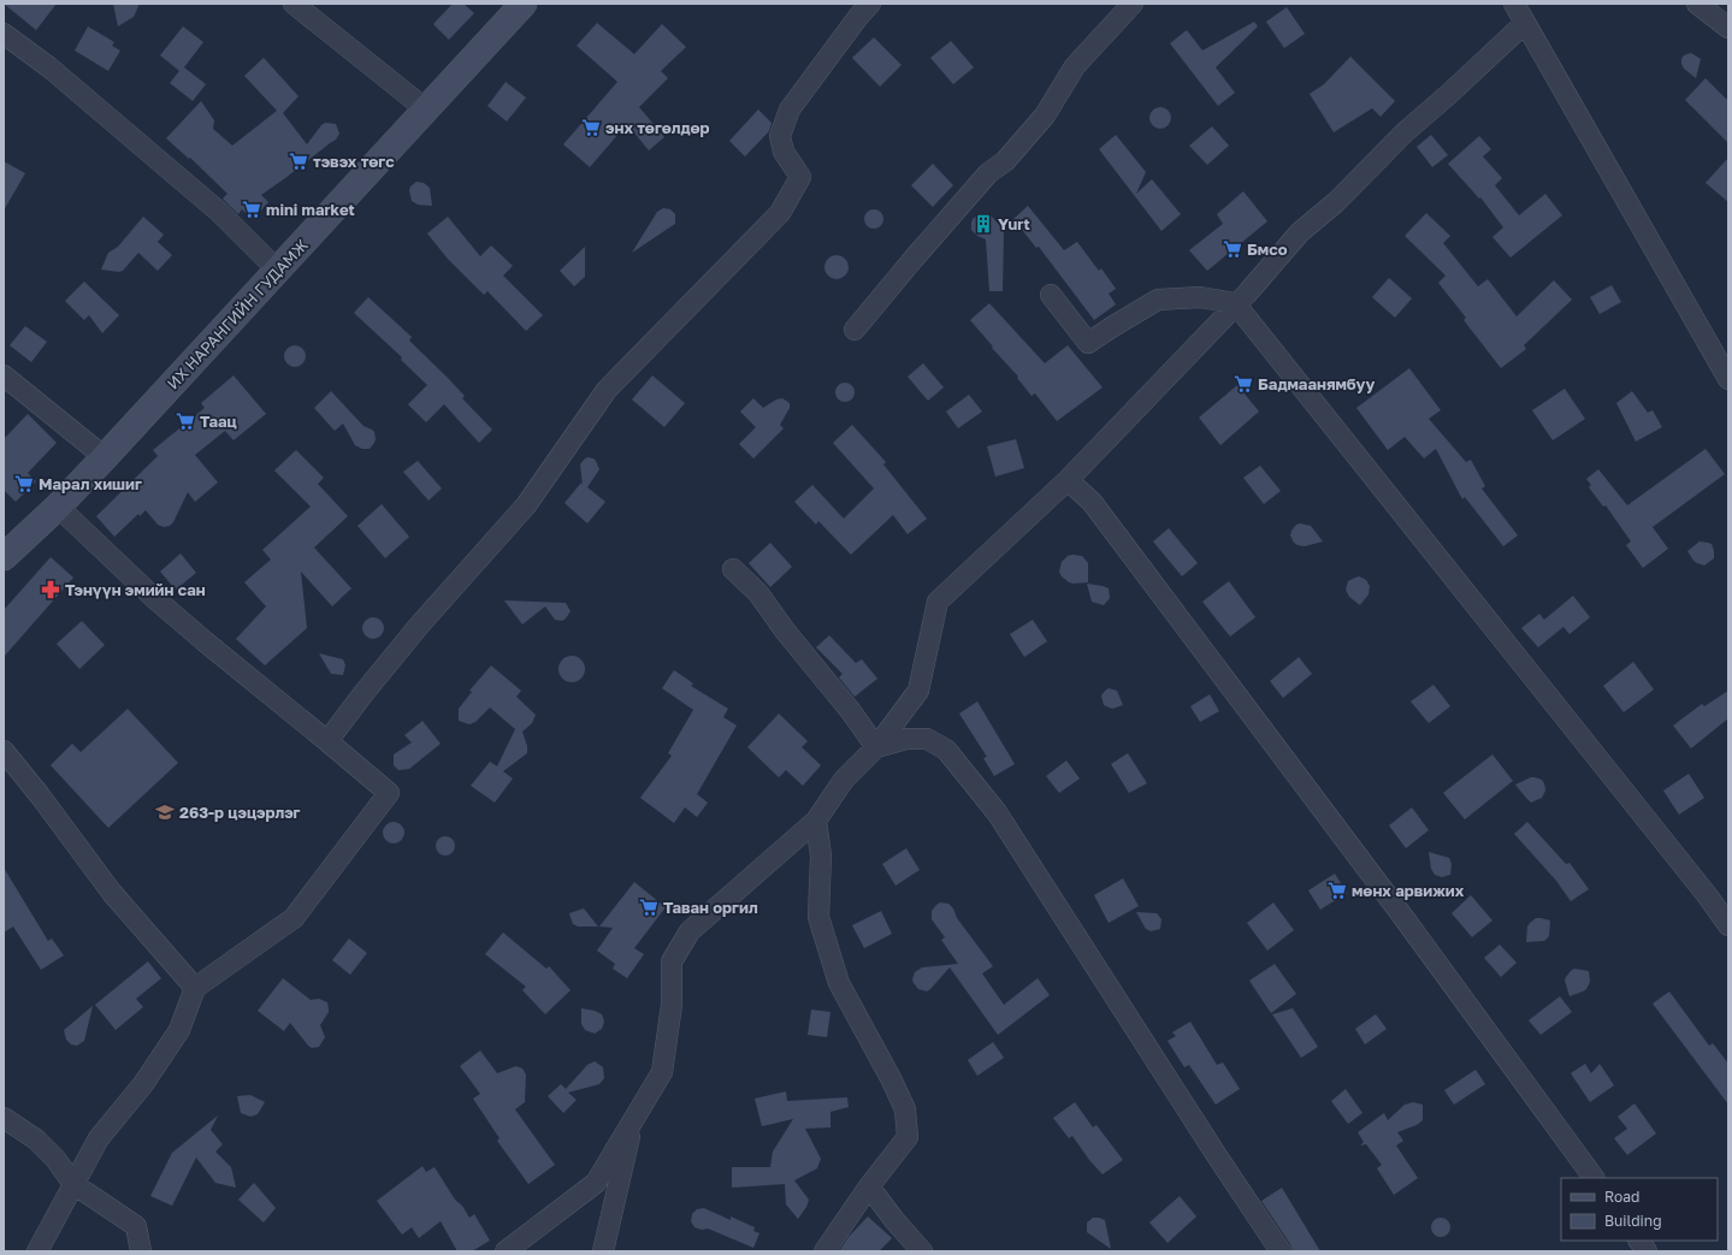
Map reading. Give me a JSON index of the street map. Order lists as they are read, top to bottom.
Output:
{
  "streets": {
    "main road": ["ИХ НАРАНГИЙН ГУДАМЖ"]
  },
  "places": {
    "supermarket": [
      "энх төгөлдөр",
      "тэвэх төгс",
      "mini market",
      "Бмсо",
      "Бадмаанямбуу",
      "Таац",
      "Марал хишиг",
      "мөнх арвижих",
      "Таван оргил"
    ],
    "building": ["Yurt"],
    "pharmacy": ["Тэнүүн эмийн сан"],
    "school or university": ["263-р цэцэрлэг"]
  },
  "legend": ["Road", "Building"]
}
